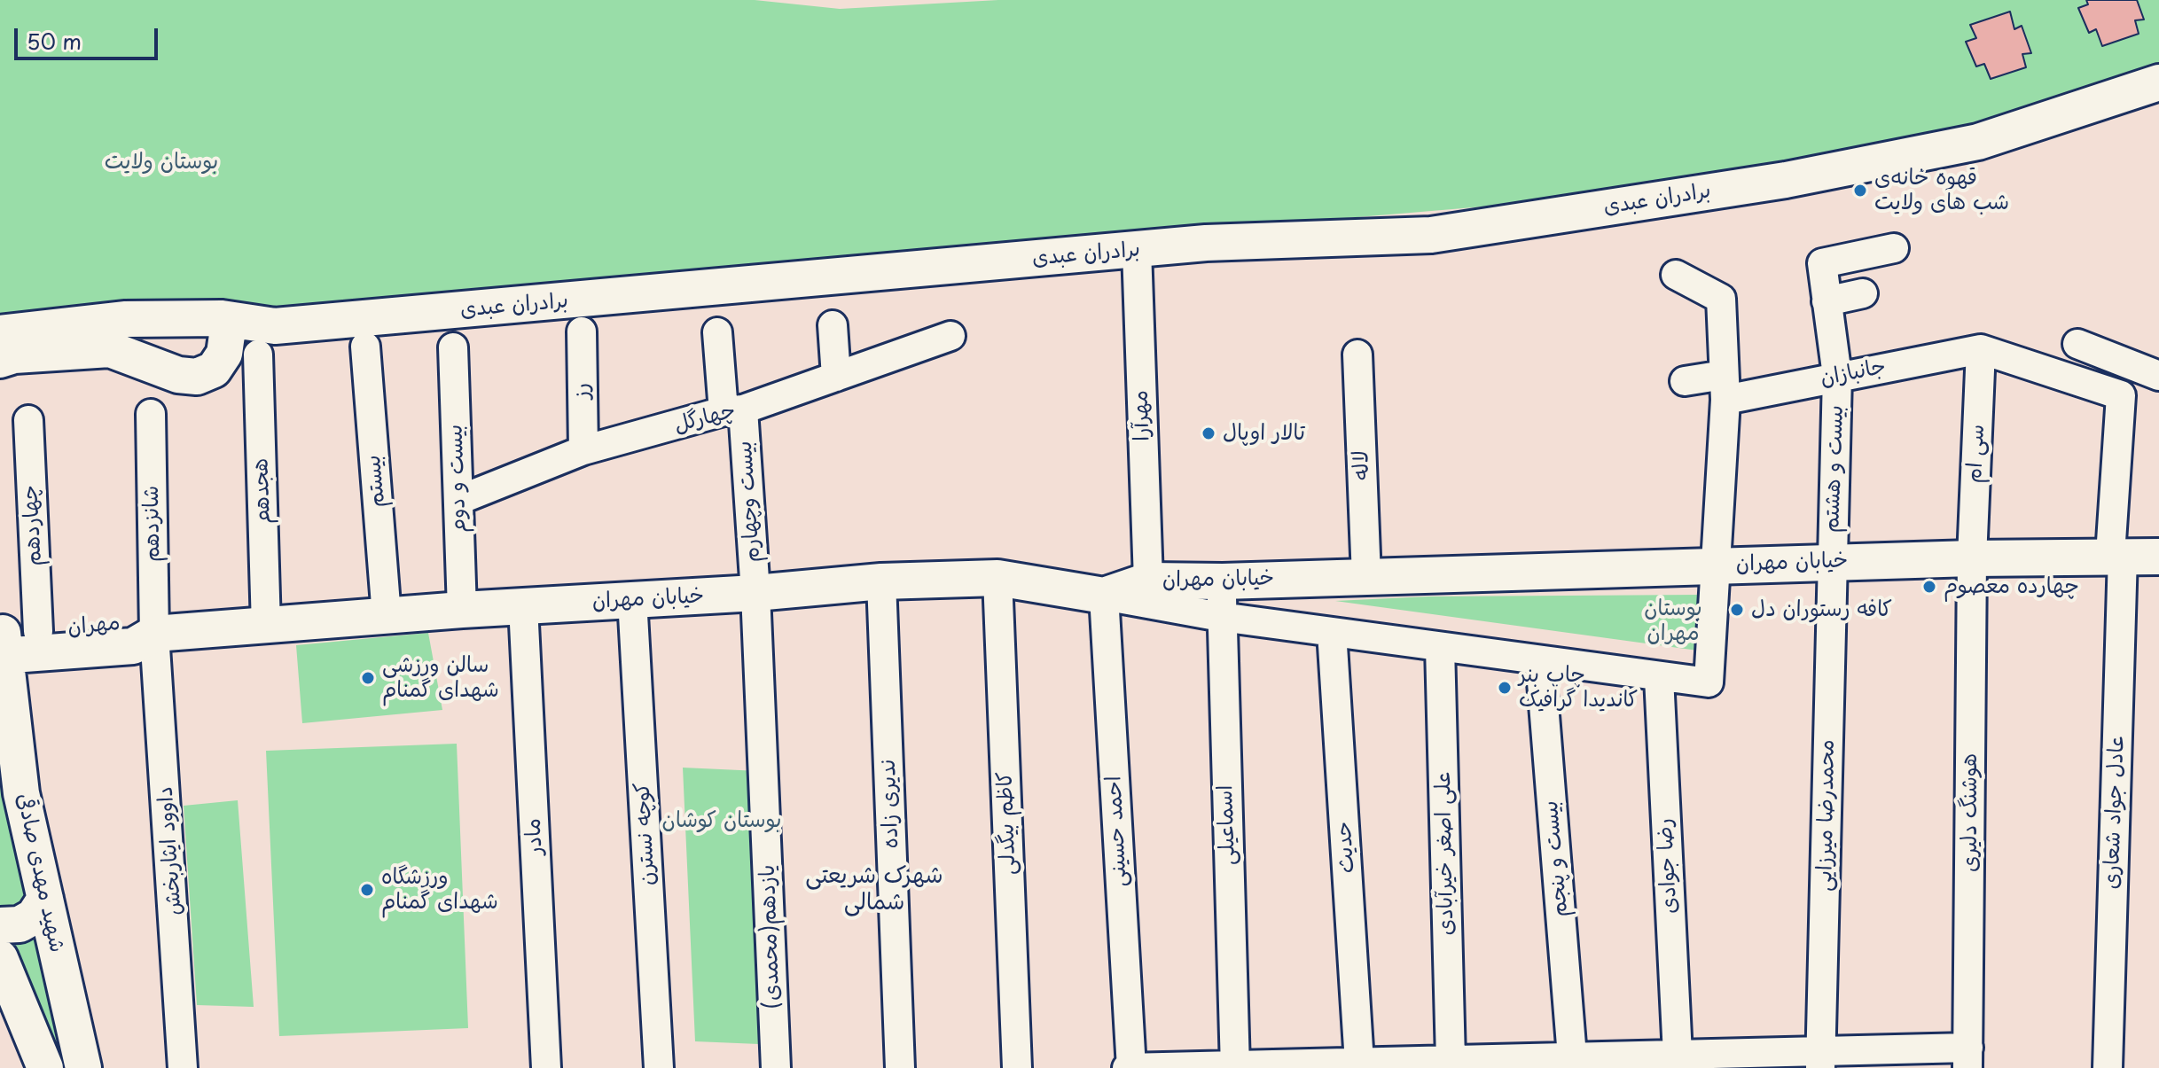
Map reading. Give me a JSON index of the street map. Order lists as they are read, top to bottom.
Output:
{
  "streets": {
    "main road": [
      "برادران عبدی",
      "خیابان مهران",
      "مهران",
      "شهید مهدی صادقی"
    ],
    "street": [
      "جانبازان",
      "رز",
      "مهرآرا",
      "چهارگل",
      "سی ام",
      "لاله",
      "بیست و هشتم",
      "بیست و دوم",
      "بیستم",
      "هجدهم",
      "بیست وچهارم",
      "شانزدهم",
      "چهاردهم",
      "ندیری زاده",
      "عادل جواد شعاری",
      "هوشنگ دلیری",
      "محمدرضا میرزایی",
      "کاظم بیگدلی",
      "اسماعیلی",
      "احمد حسینی",
      "کوچه نسترن",
      "مادر",
      "حدیث",
      "داوود ایثاربخش",
      "علی اصغر خیرآبادی",
      "بیست و پنجم",
      "رضا جوادی",
      "یازدهم(محمدی)"
    ]
  },
  "crossings": [
    ["برادران عبدی", "مهرآرا"],
    ["جانبازان", "سی ام"],
    ["جانبازان", "بیست و هشتم"],
    ["جانبازان", "عادل جواد شعاری"],
    ["رز", "چهارگل"],
    ["مهرآرا", "خیابان مهران"],
    ["چهارگل", "بیست و دوم"],
    ["چهارگل", "بیست وچهارم"],
    ["سی ام", "خیابان مهران"],
    ["سی ام", "عادل جواد شعاری"],
    ["سی ام", "هوشنگ دلیری"],
    ["لاله", "خیابان مهران"],
    ["بیست و هشتم", "خیابان مهران"],
    ["بیست و هشتم", "محمدرضا میرزایی"],
    ["بیست و دوم", "خیابان مهران"],
    ["بیستم", "خیابان مهران"],
    ["هجدهم", "خیابان مهران"],
    ["بیست وچهارم", "خیابان مهران"],
    ["بیست وچهارم", "یازدهم(محمدی)"],
    ["شانزدهم", "خیابان مهران"],
    ["شانزدهم", "مهران"],
    ["شانزدهم", "داوود ایثاربخش"],
    ["چهاردهم", "مهران"],
    ["خیابان مهران", "مهران"],
    ["خیابان مهران", "ندیری زاده"],
    ["خیابان مهران", "عادل جواد شعاری"],
    ["خیابان مهران", "هوشنگ دلیری"],
    ["خیابان مهران", "محمدرضا میرزایی"],
    ["خیابان مهران", "کاظم بیگدلی"],
    ["خیابان مهران", "اسماعیلی"],
    ["خیابان مهران", "احمد حسینی"],
    ["خیابان مهران", "کوچه نسترن"],
    ["خیابان مهران", "مادر"],
    ["خیابان مهران", "داوود ایثاربخش"],
    ["خیابان مهران", "یازدهم(محمدی)"],
    ["مهران", "داوود ایثاربخش"],
    ["مهران", "شهید مهدی صادقی"]
  ],
  "districts": ["شهرک شریعتی شمالی"],
  "parks": ["بوستان ولایت", "بوستان مهران", "بوستان کوشان"],
  "places": [
    "قهوه خانه‌ی شب های ولایت",
    "تالار اوپال",
    "چهارده معصوم",
    "کافه رستوران دل",
    "سالن ورزشی شهدای گمنام",
    "چاپ بنر کاندیدا گرافیک",
    "ورزشگاه شهدای گمنام"
  ],
  "scale_bar": "50 m"
}
